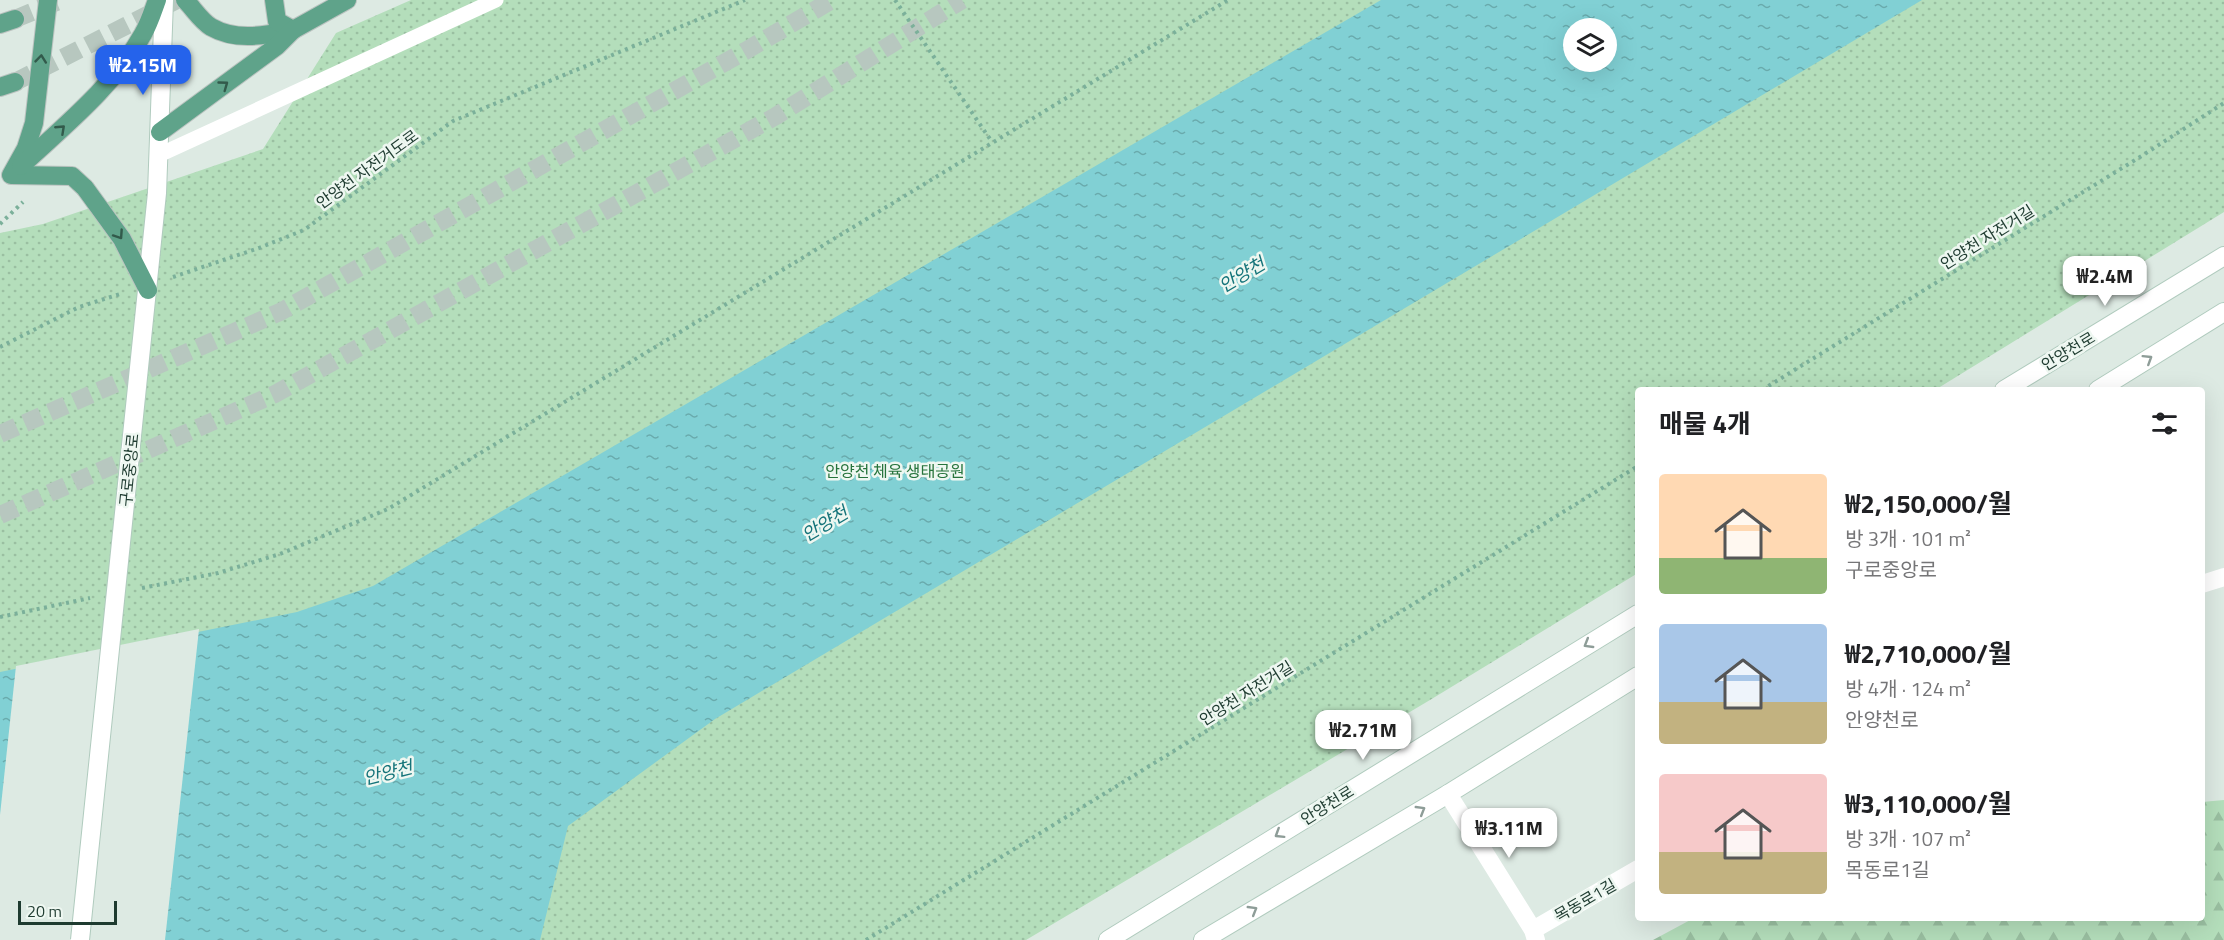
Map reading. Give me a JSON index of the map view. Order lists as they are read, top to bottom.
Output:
{
  "streets": {
    "main road": ["안양천로", "구로중앙로", "목동로1길"],
    "path": ["안양천 자전거도로", "안양천 자전거길"]
  },
  "water": ["안양천"],
  "parks": ["안양천 체육 생태공원"],
  "scale_bar": "20 m",
  "page": {
    "price": [
      "₩2.15M",
      "₩2.4M",
      "₩2.71M",
      "₩3.11M"
    ],
    "heading": "매물 4개",
    "list": [
      {
        "name": "₩2,150,000/월",
        "note": "방 3개 · 101 m² · 구로중앙로"
      },
      {
        "name": "₩2,710,000/월",
        "note": "방 4개 · 124 m² · 안양천로"
      },
      {
        "name": "₩3,110,000/월",
        "note": "방 3개 · 107 m² · 목동로1길"
      }
    ],
    "scale": "20 m"
  }
}
